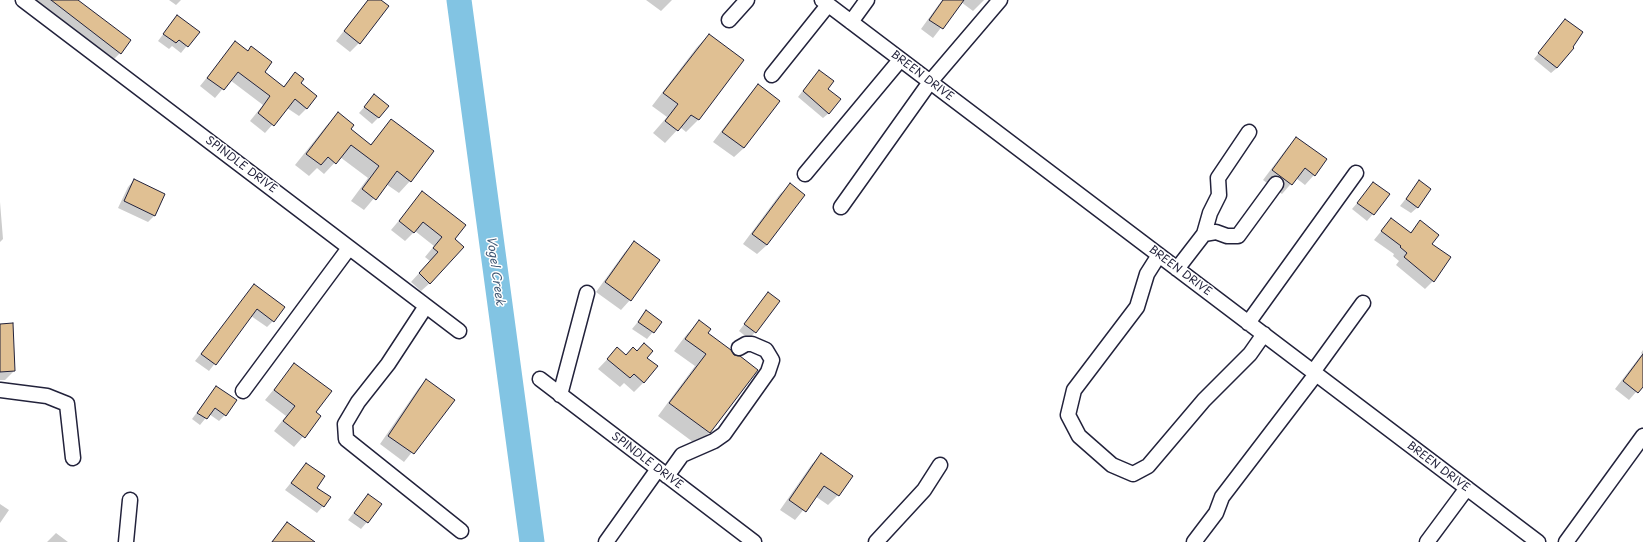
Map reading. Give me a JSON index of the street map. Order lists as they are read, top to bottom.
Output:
{
  "streets": {
    "street": ["BREEN DRIVE", "SPINDLE DRIVE"]
  },
  "water": ["Vogel Creek"]
}
